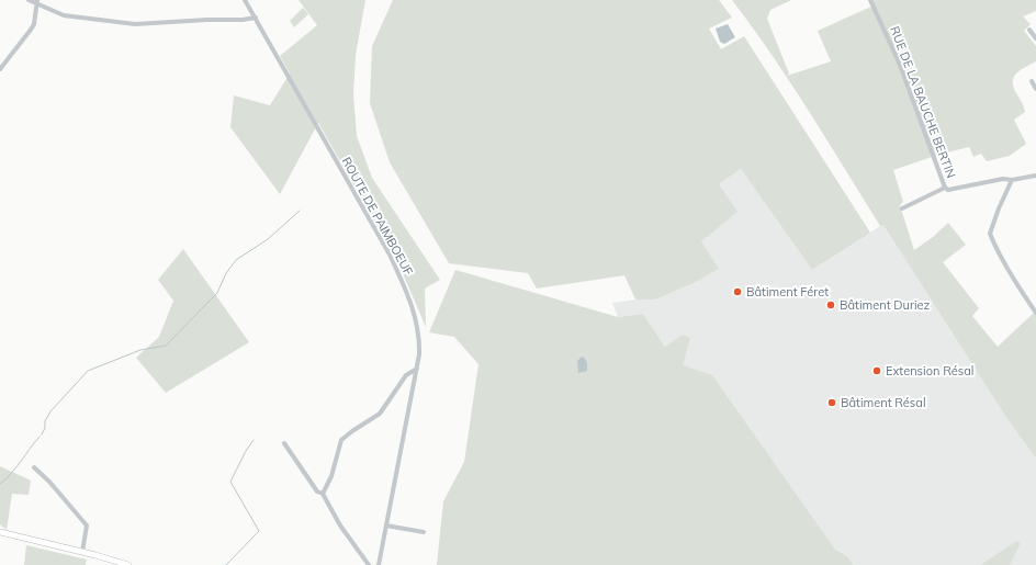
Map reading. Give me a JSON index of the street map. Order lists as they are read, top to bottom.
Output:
{
  "streets": {
    "street": ["RUE DE LA BAUCHE BERTIN", "ROUTE DE PAIMBOEUF"]
  },
  "places": [
    "Bâtiment Féret",
    "Bâtiment Duriez",
    "Extension Résal",
    "Bâtiment Résal"
  ]
}
